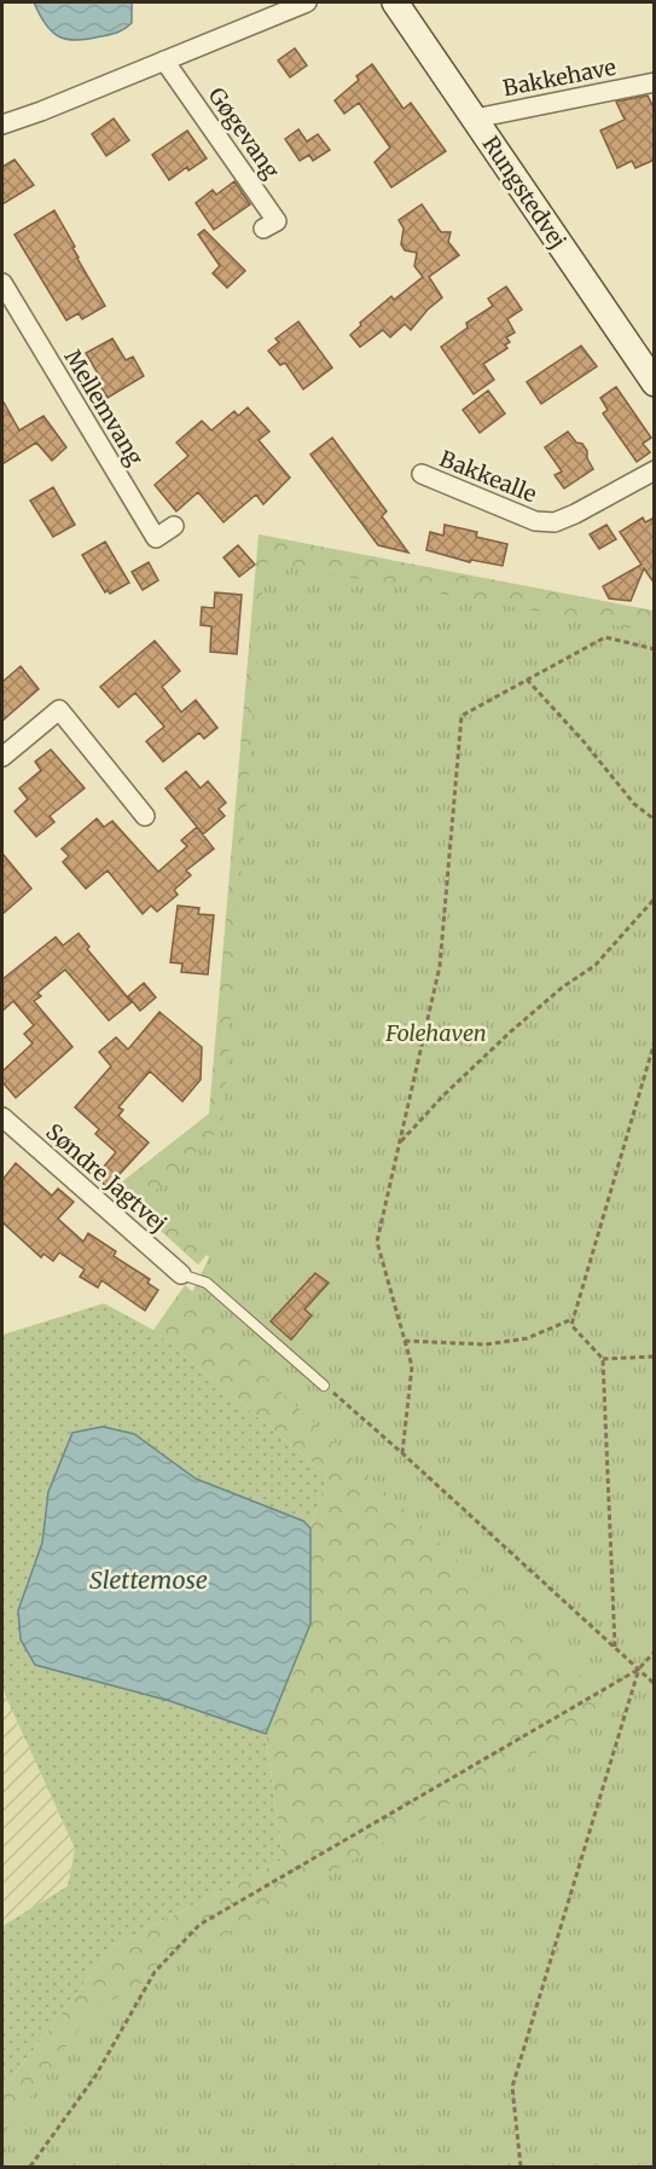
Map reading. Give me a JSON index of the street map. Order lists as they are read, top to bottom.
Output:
{
  "streets": {
    "main road": ["Rungstedvej"],
    "street": [
      "Bakkehave",
      "Gøgevang",
      "Mellemvang",
      "Bakkealle",
      "Søndre Jagtvej"
    ]
  },
  "crossings": [
    ["Bakkehave", "Rungstedvej"]
  ],
  "water": ["Slettemose"],
  "parks": ["Folehaven"]
}
